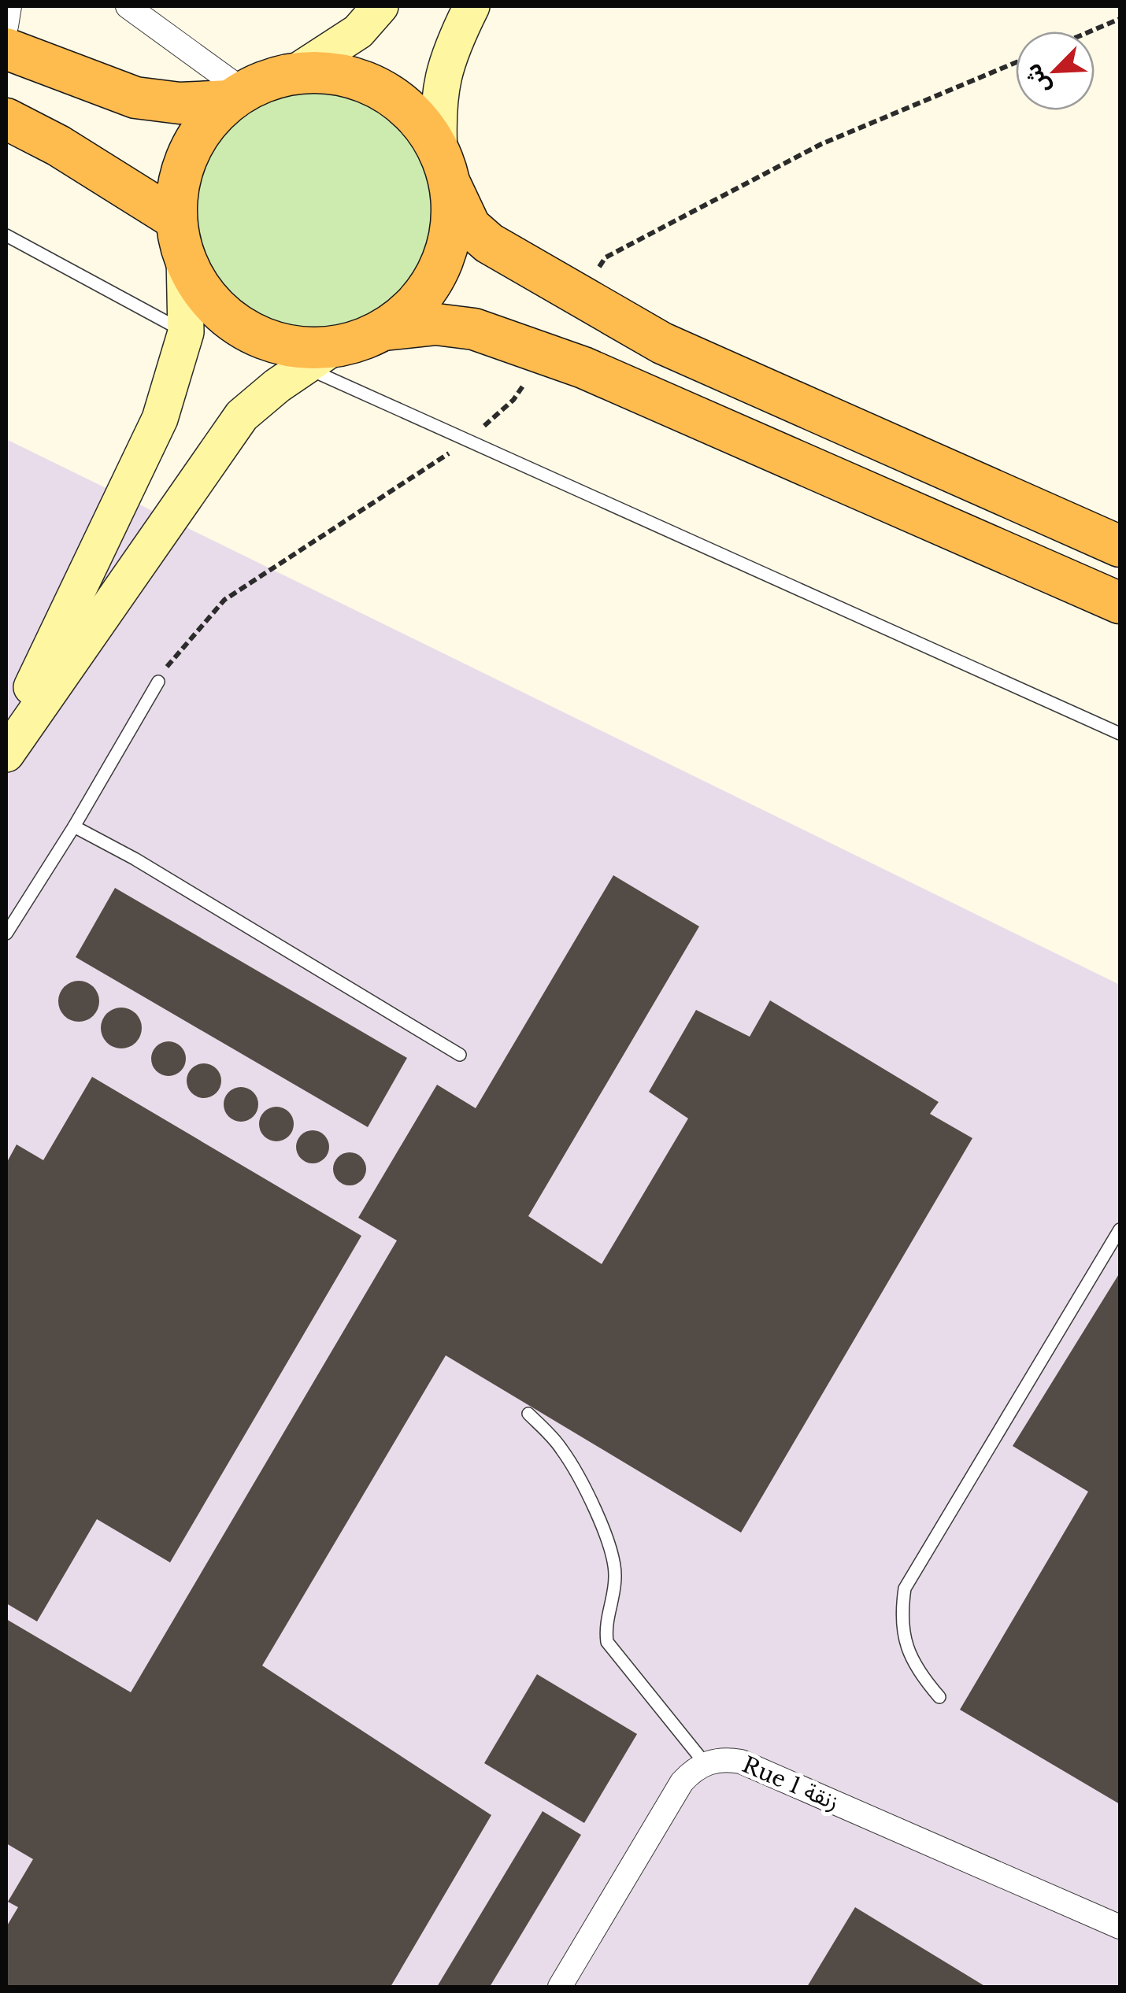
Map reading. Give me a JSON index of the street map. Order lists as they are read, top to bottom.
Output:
{
  "streets": {
    "street": ["Rue 1 زنقة"]
  },
  "north": "bottom left"
}
